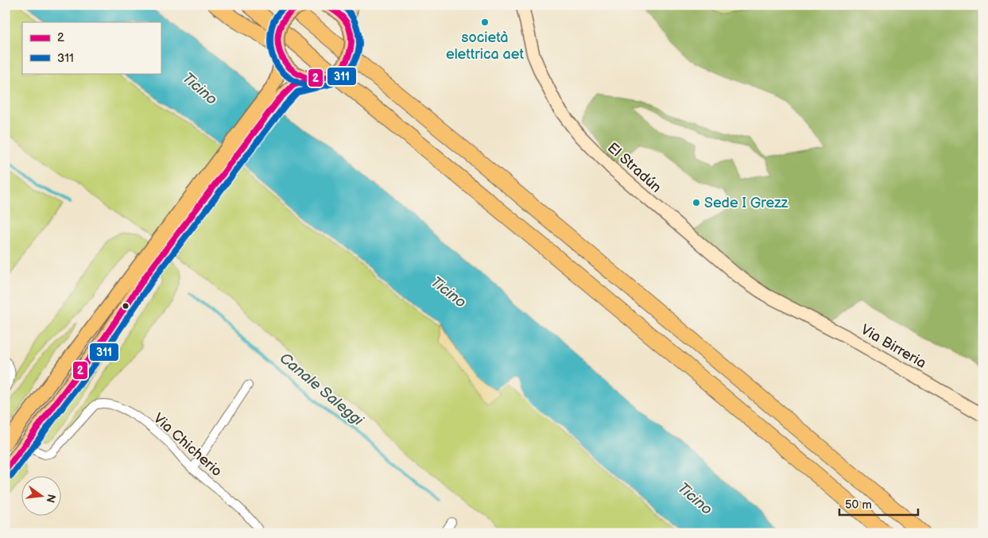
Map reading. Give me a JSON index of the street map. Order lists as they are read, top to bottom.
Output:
{
  "streets": {
    "street": ["El Stradún", "Via Birreria", "Via Chicherio"]
  },
  "crossings": [
    ["El Stradún", "Via Birreria"]
  ],
  "water": ["Ticino", "Canale Saleggi"],
  "places": ["società elettrica aet", "Sede I Grezz"],
  "lines": ["transit line 2", "transit line 311"],
  "legend": ["2", "311"],
  "scale_bar": "50 m",
  "north": "right"
}
